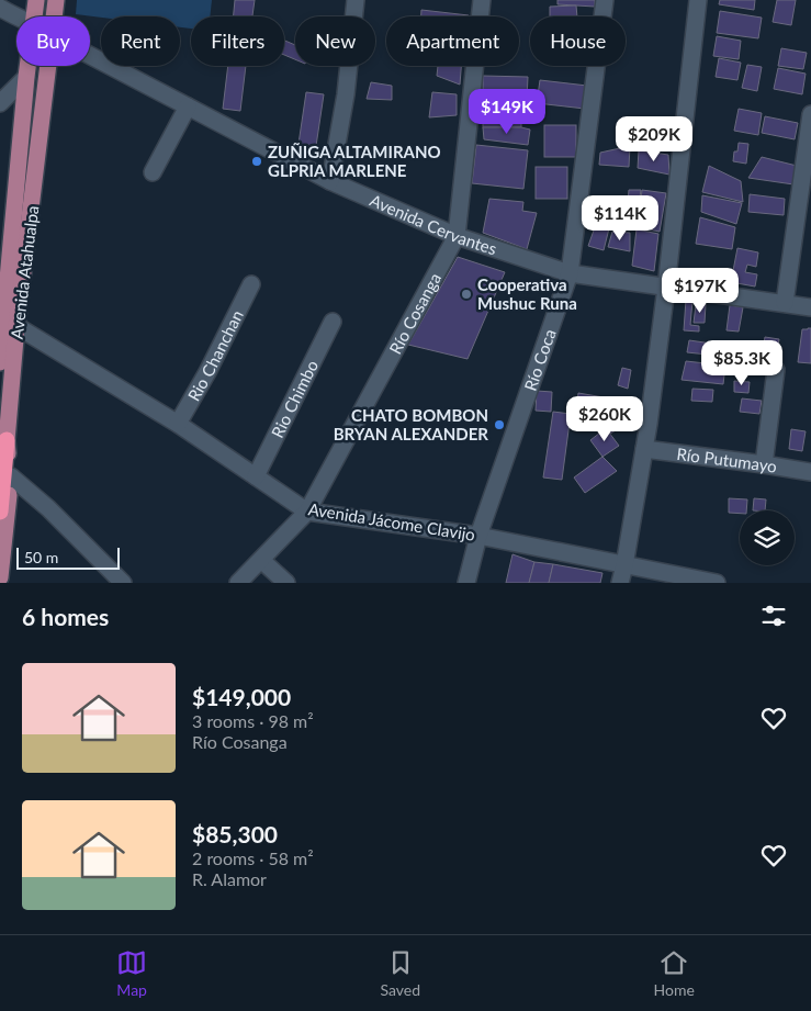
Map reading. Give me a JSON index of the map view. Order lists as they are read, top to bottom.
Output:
{
  "streets": {
    "main road": ["Avenida Atahualpa"],
    "street": [
      "Avenida Cervantes",
      "Río Cosanga",
      "Rio Chanchan",
      "Río Coca",
      "Rio Chimbo",
      "Río Putumayo",
      "Avenida Jácome Clavijo"
    ]
  },
  "crossings": [
    ["Avenida Cervantes", "Río Cosanga"],
    ["Avenida Cervantes", "Río Coca"],
    ["Avenida Atahualpa", "Avenida Jácome Clavijo"],
    ["Río Cosanga", "Avenida Jácome Clavijo"],
    ["Rio Chanchan", "Avenida Jácome Clavijo"],
    ["Río Coca", "Avenida Jácome Clavijo"],
    ["Rio Chimbo", "Avenida Jácome Clavijo"]
  ],
  "places": ["ZUÑIGA ALTAMIRANO GLPRIA MARLENE", "Cooperativa Mushuc Runa", "CHATO BOMBON BRYAN ALEXANDER"],
  "scale_bar": "50 m",
  "page": {
    "chip": [
      "Buy",
      "Rent",
      "Filters",
      "New",
      "Apartment",
      "House"
    ],
    "price": [
      "$149K",
      "$209K",
      "$114K",
      "$197K",
      "$85.3K",
      "$260K"
    ],
    "scale": "50 m",
    "heading": "6 homes",
    "list": [
      {
        "name": "$149,000",
        "note": "3 rooms · 98 m² · Río Cosanga"
      },
      {
        "name": "$85,300",
        "note": "2 rooms · 58 m² · R. Alamor"
      }
    ],
    "tabs": ["Map", "Saved", "Home"]
  }
}
